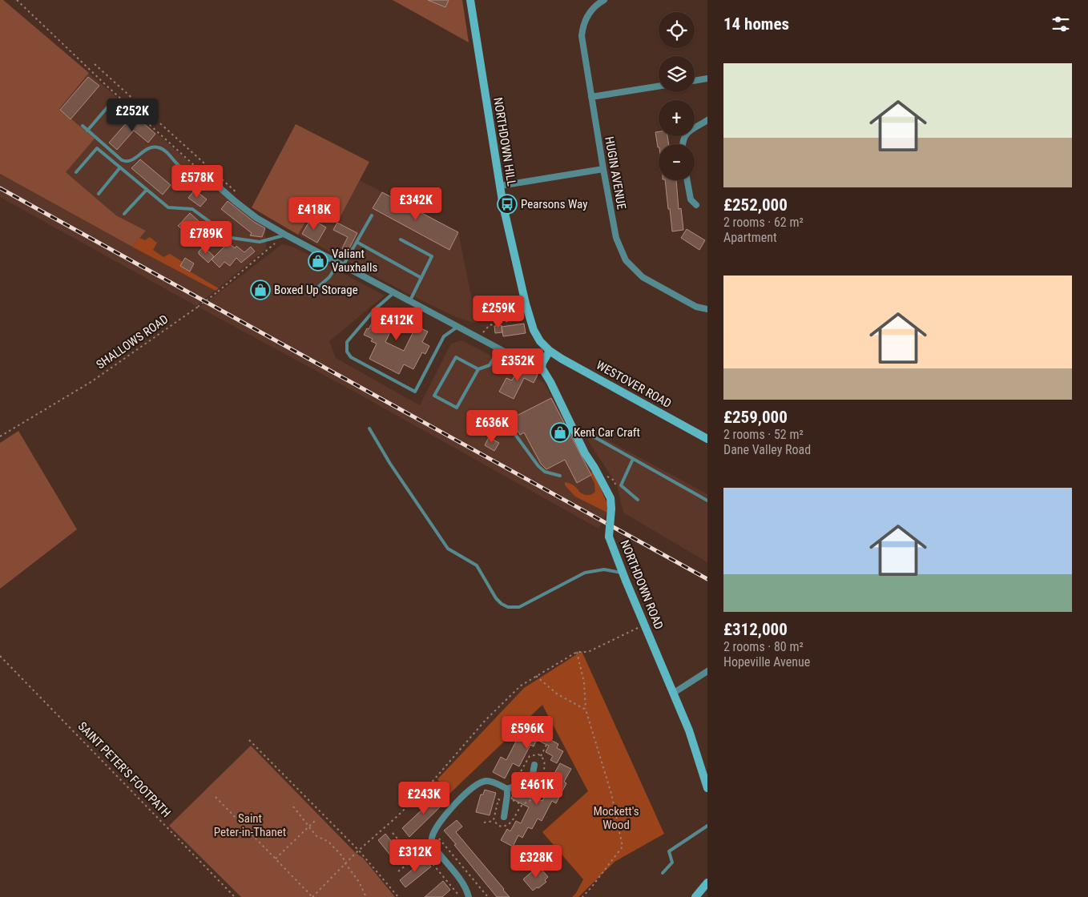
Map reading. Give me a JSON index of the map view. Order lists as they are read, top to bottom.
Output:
{
  "streets": {
    "main road": ["NORTHDOWN HILL", "WESTOVER ROAD", "NORTHDOWN ROAD"],
    "street": ["HUGIN AVENUE"],
    "path": ["SHALLOWS ROAD", "SAINT PETER'S FOOTPATH"]
  },
  "crossings": [
    ["NORTHDOWN HILL", "WESTOVER ROAD"]
  ],
  "parks": ["Mockett's Wood", "Saint Peter-in-Thanet"],
  "places": {
    "bus stop": ["Pearsons Way"],
    "shop": ["Valiant Vauxhalls", "Boxed Up Storage", "Kent Car Craft"]
  },
  "page": {
    "heading": "14 homes",
    "map_buttons": ["+", "−"],
    "list": [
      {
        "name": "£252,000",
        "note": "2 rooms · 62 m² · Apartment"
      },
      {
        "name": "£259,000",
        "note": "2 rooms · 52 m² · Dane Valley Road"
      },
      {
        "name": "£312,000",
        "note": "2 rooms · 80 m² · Hopeville Avenue"
      }
    ],
    "price": [
      "£252K",
      "£578K",
      "£342K",
      "£418K",
      "£789K",
      "£259K",
      "£412K",
      "£352K",
      "£636K",
      "£596K",
      "£461K",
      "£243K",
      "£312K",
      "£328K"
    ]
  }
}
